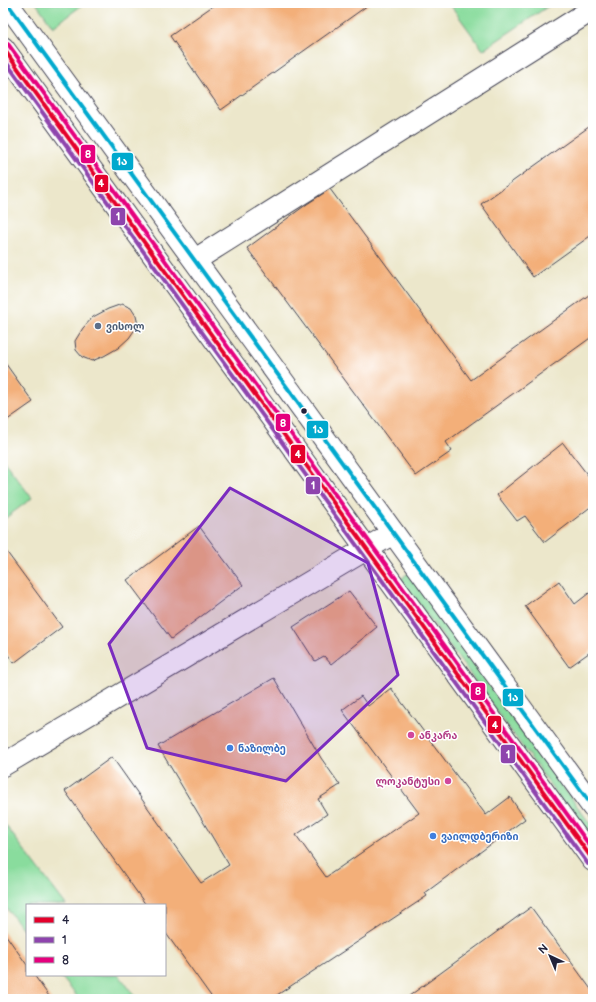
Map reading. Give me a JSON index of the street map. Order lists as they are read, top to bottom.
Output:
{
  "places": [
    "ვისოლ",
    "ანკარა",
    "ნაზილბე",
    "ლოკანტუსი",
    "ვაილდბერიზი"
  ],
  "lines": [
    "transit line 1ა",
    "transit line 8",
    "transit line 4",
    "transit line 1"
  ],
  "legend": ["4", "1", "8"],
  "north": "top left"
}
